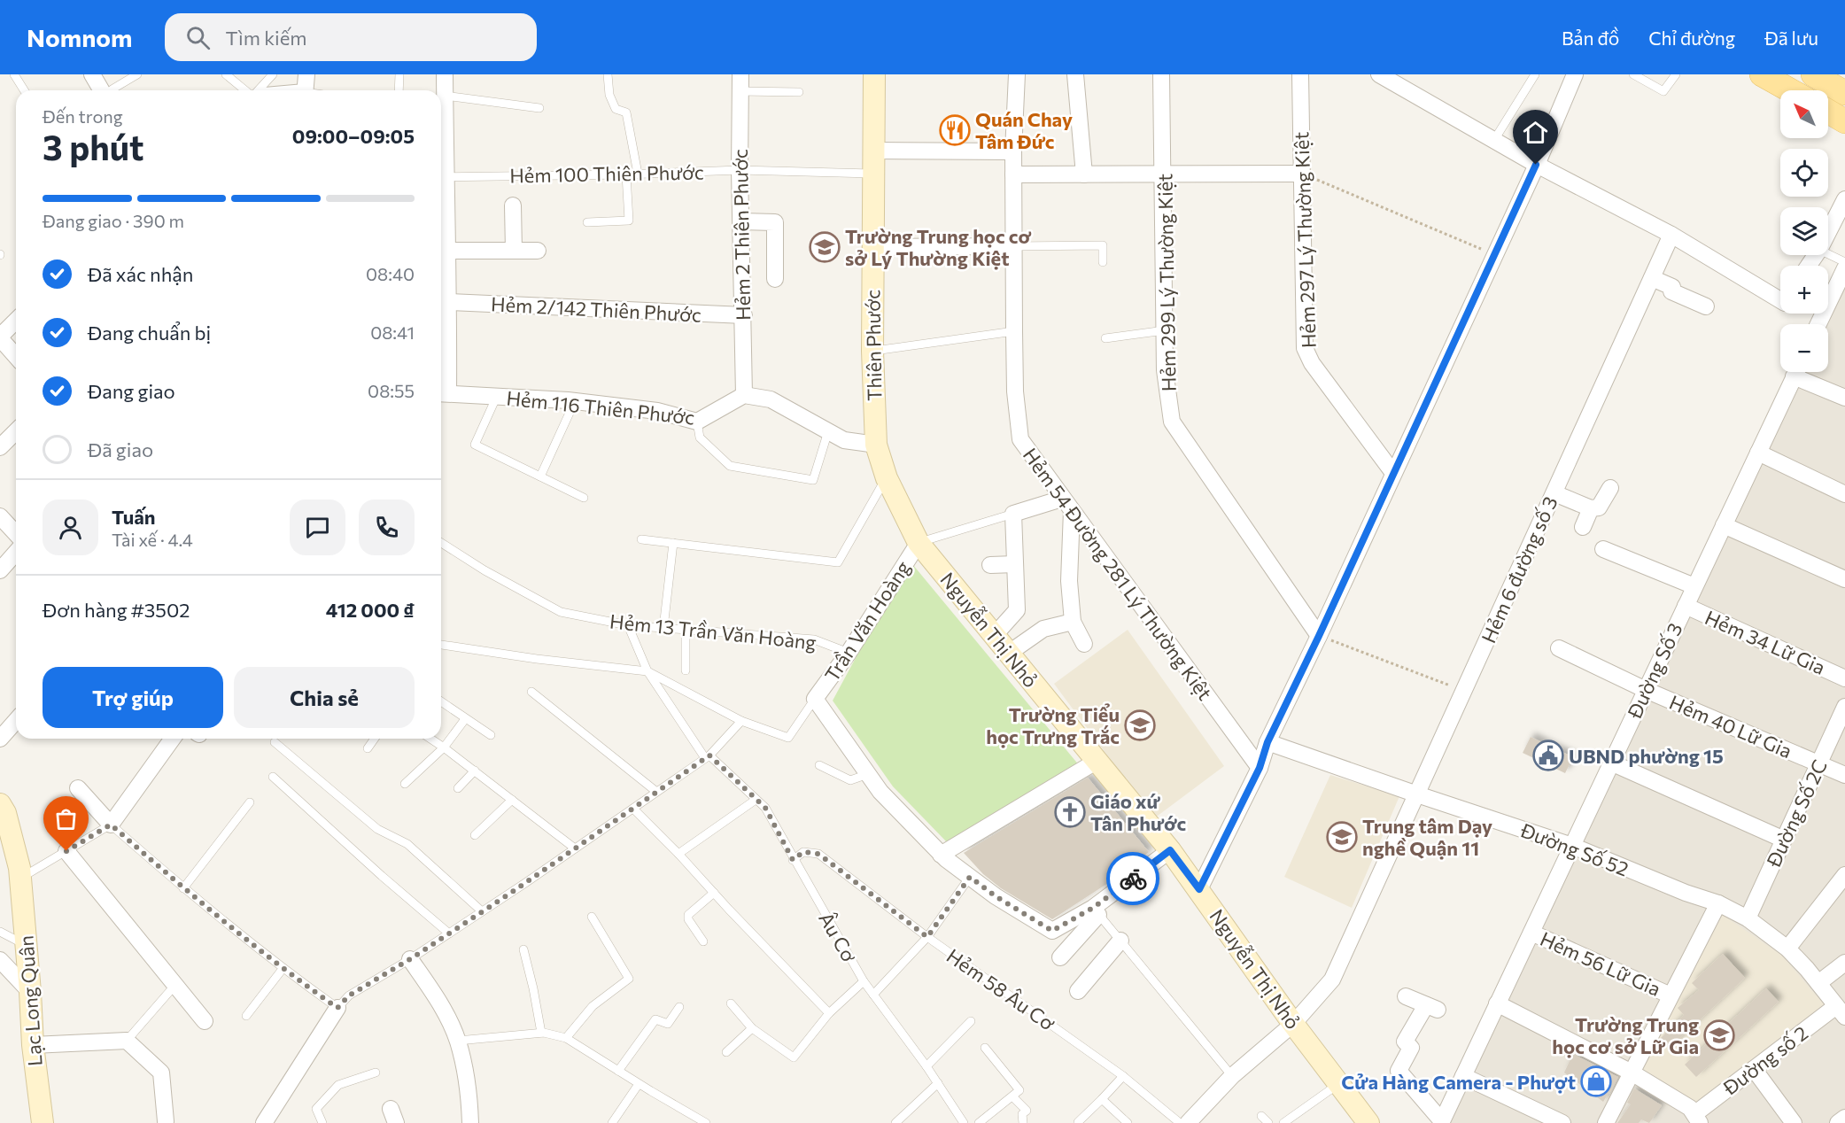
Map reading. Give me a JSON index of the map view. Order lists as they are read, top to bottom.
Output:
{
  "streets": {
    "street": [
      "Hẻm 2 Thiên Phước",
      "Hẻm 297 Lý Thường Kiệt",
      "Hẻm 299 Lý Thường Kiệt",
      "Hẻm 2/142 Thiên Phước",
      "Thiên Phước",
      "Hẻm 116 Thiên Phước",
      "Hẻm 6 đường số 3",
      "Hẻm 54 Đường 281 Lý Thường Kiệt",
      "Trần Văn Hoàng",
      "Nguyễn Thị Nhỏ",
      "Hẻm 34 Lữ Gia",
      "Đường Số 3",
      "Hẻm 40 Lữ Gia",
      "Đường Số 2C",
      "Đường Số 52",
      "Hẻm 56 Lữ Gia",
      "Lạc Long Quân",
      "Đường số 2"
    ],
    "lane": [
      "Hẻm 100 Thiên Phước",
      "Hẻm 13 Trần Văn Hoàng",
      "Âu Cơ",
      "Hẻm 58 Âu Cơ"
    ]
  },
  "crossings": [
    ["Hẻm 100 Thiên Phước", "Hẻm 2 Thiên Phước"],
    ["Hẻm 100 Thiên Phước", "Thiên Phước"],
    ["Hẻm 2 Thiên Phước", "Hẻm 2/142 Thiên Phước"],
    ["Hẻm 2 Thiên Phước", "Hẻm 116 Thiên Phước"],
    ["Thiên Phước", "Trần Văn Hoàng"],
    ["Thiên Phước", "Nguyễn Thị Nhỏ"],
    ["Hẻm 6 đường số 3", "Nguyễn Thị Nhỏ"],
    ["Hẻm 6 đường số 3", "Đường Số 52"],
    ["Trần Văn Hoàng", "Nguyễn Thị Nhỏ"],
    ["Trần Văn Hoàng", "Hẻm 13 Trần Văn Hoàng"],
    ["Trần Văn Hoàng", "Âu Cơ"],
    ["Hẻm 34 Lữ Gia", "Đường Số 3"],
    ["Đường Số 3", "Hẻm 40 Lữ Gia"],
    ["Đường Số 3", "Đường Số 52"],
    ["Đường Số 3", "Hẻm 56 Lữ Gia"],
    ["Hẻm 40 Lữ Gia", "Đường Số 2C"],
    ["Đường Số 2C", "Đường Số 52"],
    ["Đường Số 52", "Đường số 2"],
    ["Âu Cơ", "Hẻm 58 Âu Cơ"]
  ],
  "places": {
    "restaurant": ["Quán Chay Tâm Đức"],
    "school or university": [
      "Trường Trung học cơ sở Lý Thường Kiệt",
      "Trường Tiểu học Trưng Trắc",
      "Trung tâm Dạy nghề Quận 11",
      "Trường Trung học cơ sở Lữ Gia"
    ],
    "public building": ["UBND phường 15"],
    "church": ["Giáo xứ Tân Phước"],
    "shop": ["Cửa Hàng Camera - Phượt"]
  },
  "north": "top left",
  "page": {
    "header": "Nomnom",
    "search": "Tìm kiếm",
    "nav": ["Bản đồ", "Chỉ đường", "Đã lưu"],
    "map_buttons": ["+", "−"],
    "heading": ["3 phút", "Đến trong", "09:00–09:05"],
    "panel": [
      "Tuấn",
      "Tài xế · 4.4",
      "Đơn hàng #3502",
      "412 000 ₫"
    ],
    "bar": "Đang giao · 390 m",
    "list": [
      ["Đã xác nhận", "08:40"],
      ["Đang chuẩn bị", "08:41"],
      ["Đang giao", "08:55"],
      "Đã giao"
    ],
    "buttons": ["Trợ giúp", "Chia sẻ"]
  }
}
